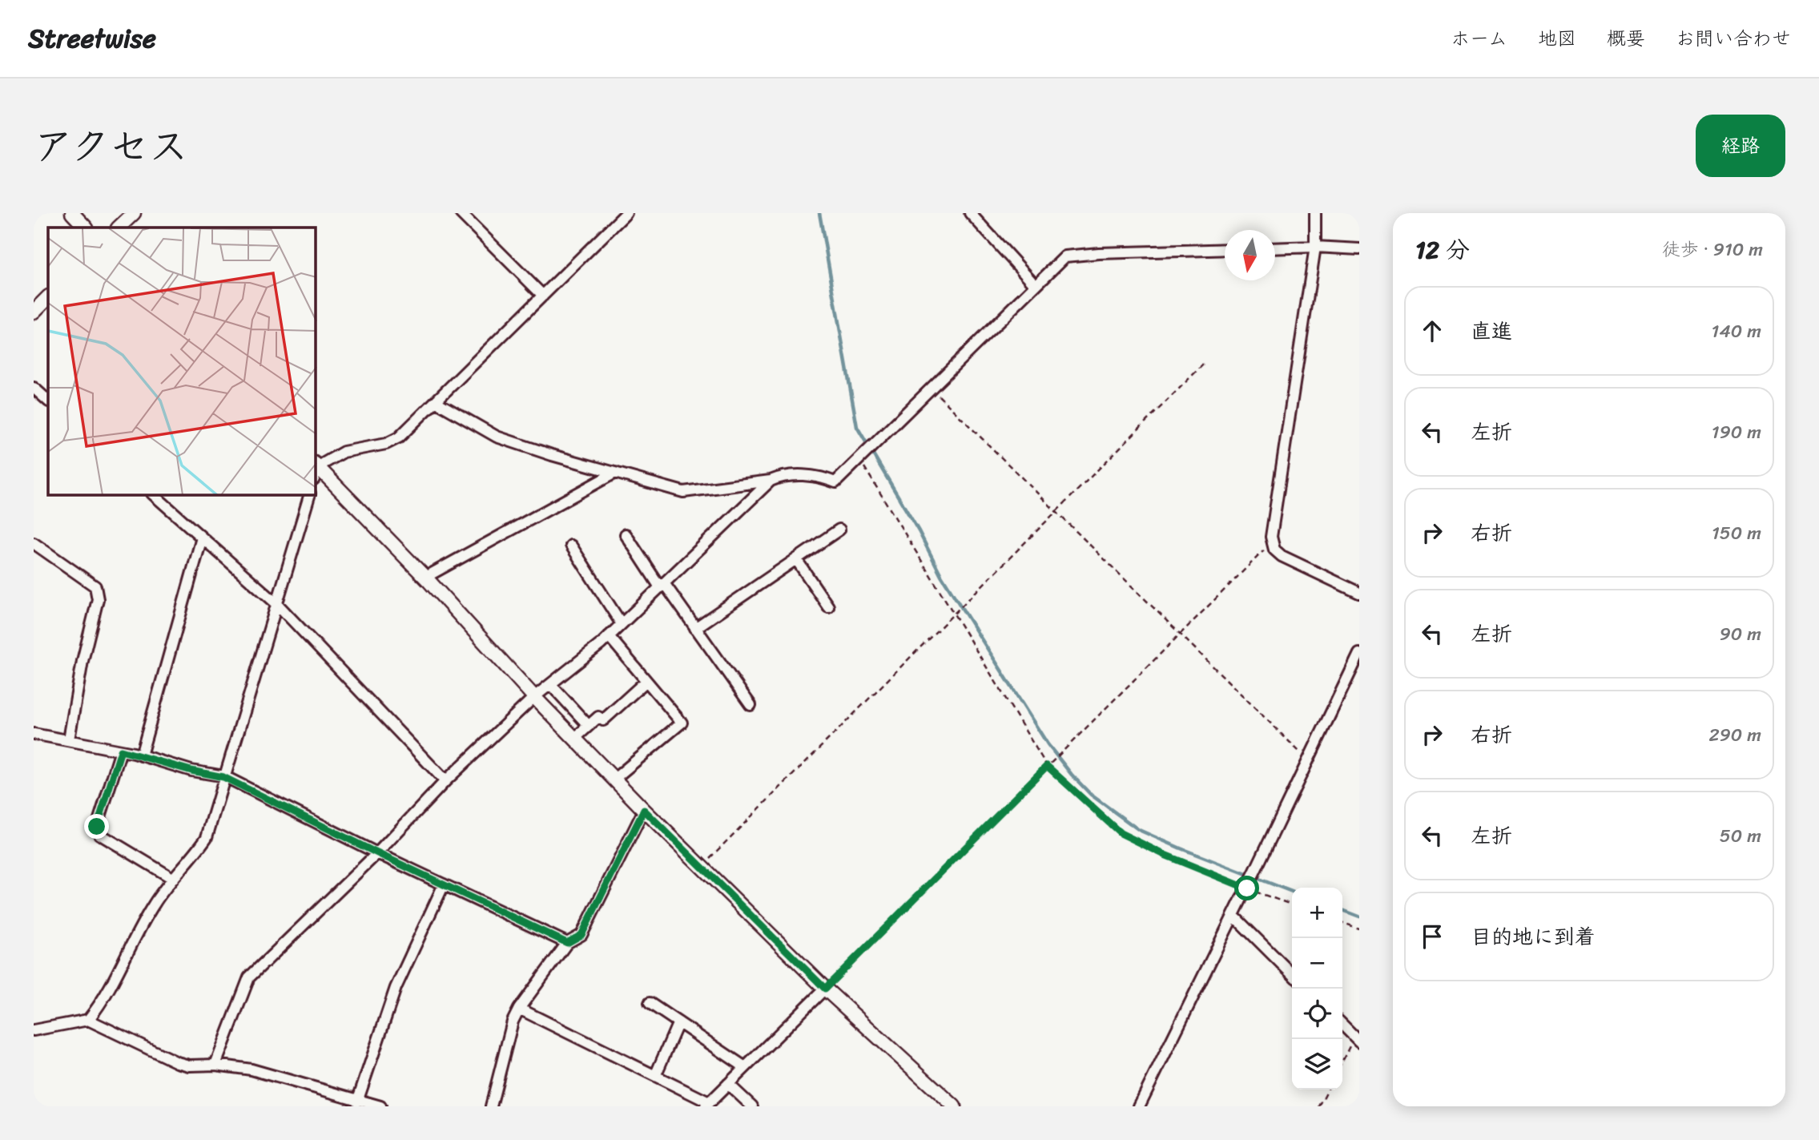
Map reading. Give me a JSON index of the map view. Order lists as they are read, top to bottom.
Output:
{
  "north": "bottom",
  "page": {
    "header": "Streetwise",
    "nav": [
      "ホーム",
      "地図",
      "概要",
      "お問い合わせ"
    ],
    "title": "アクセス",
    "buttons": "経路",
    "heading": ["12 分", "徒歩 · 910 m"],
    "list": [
      ["直進", "140 m"],
      ["左折", "190 m"],
      ["右折", "150 m"],
      ["左折", "90 m"],
      ["右折", "290 m"],
      ["左折", "50 m"],
      "目的地に到着"
    ],
    "map_buttons": ["+", "−"]
  }
}
